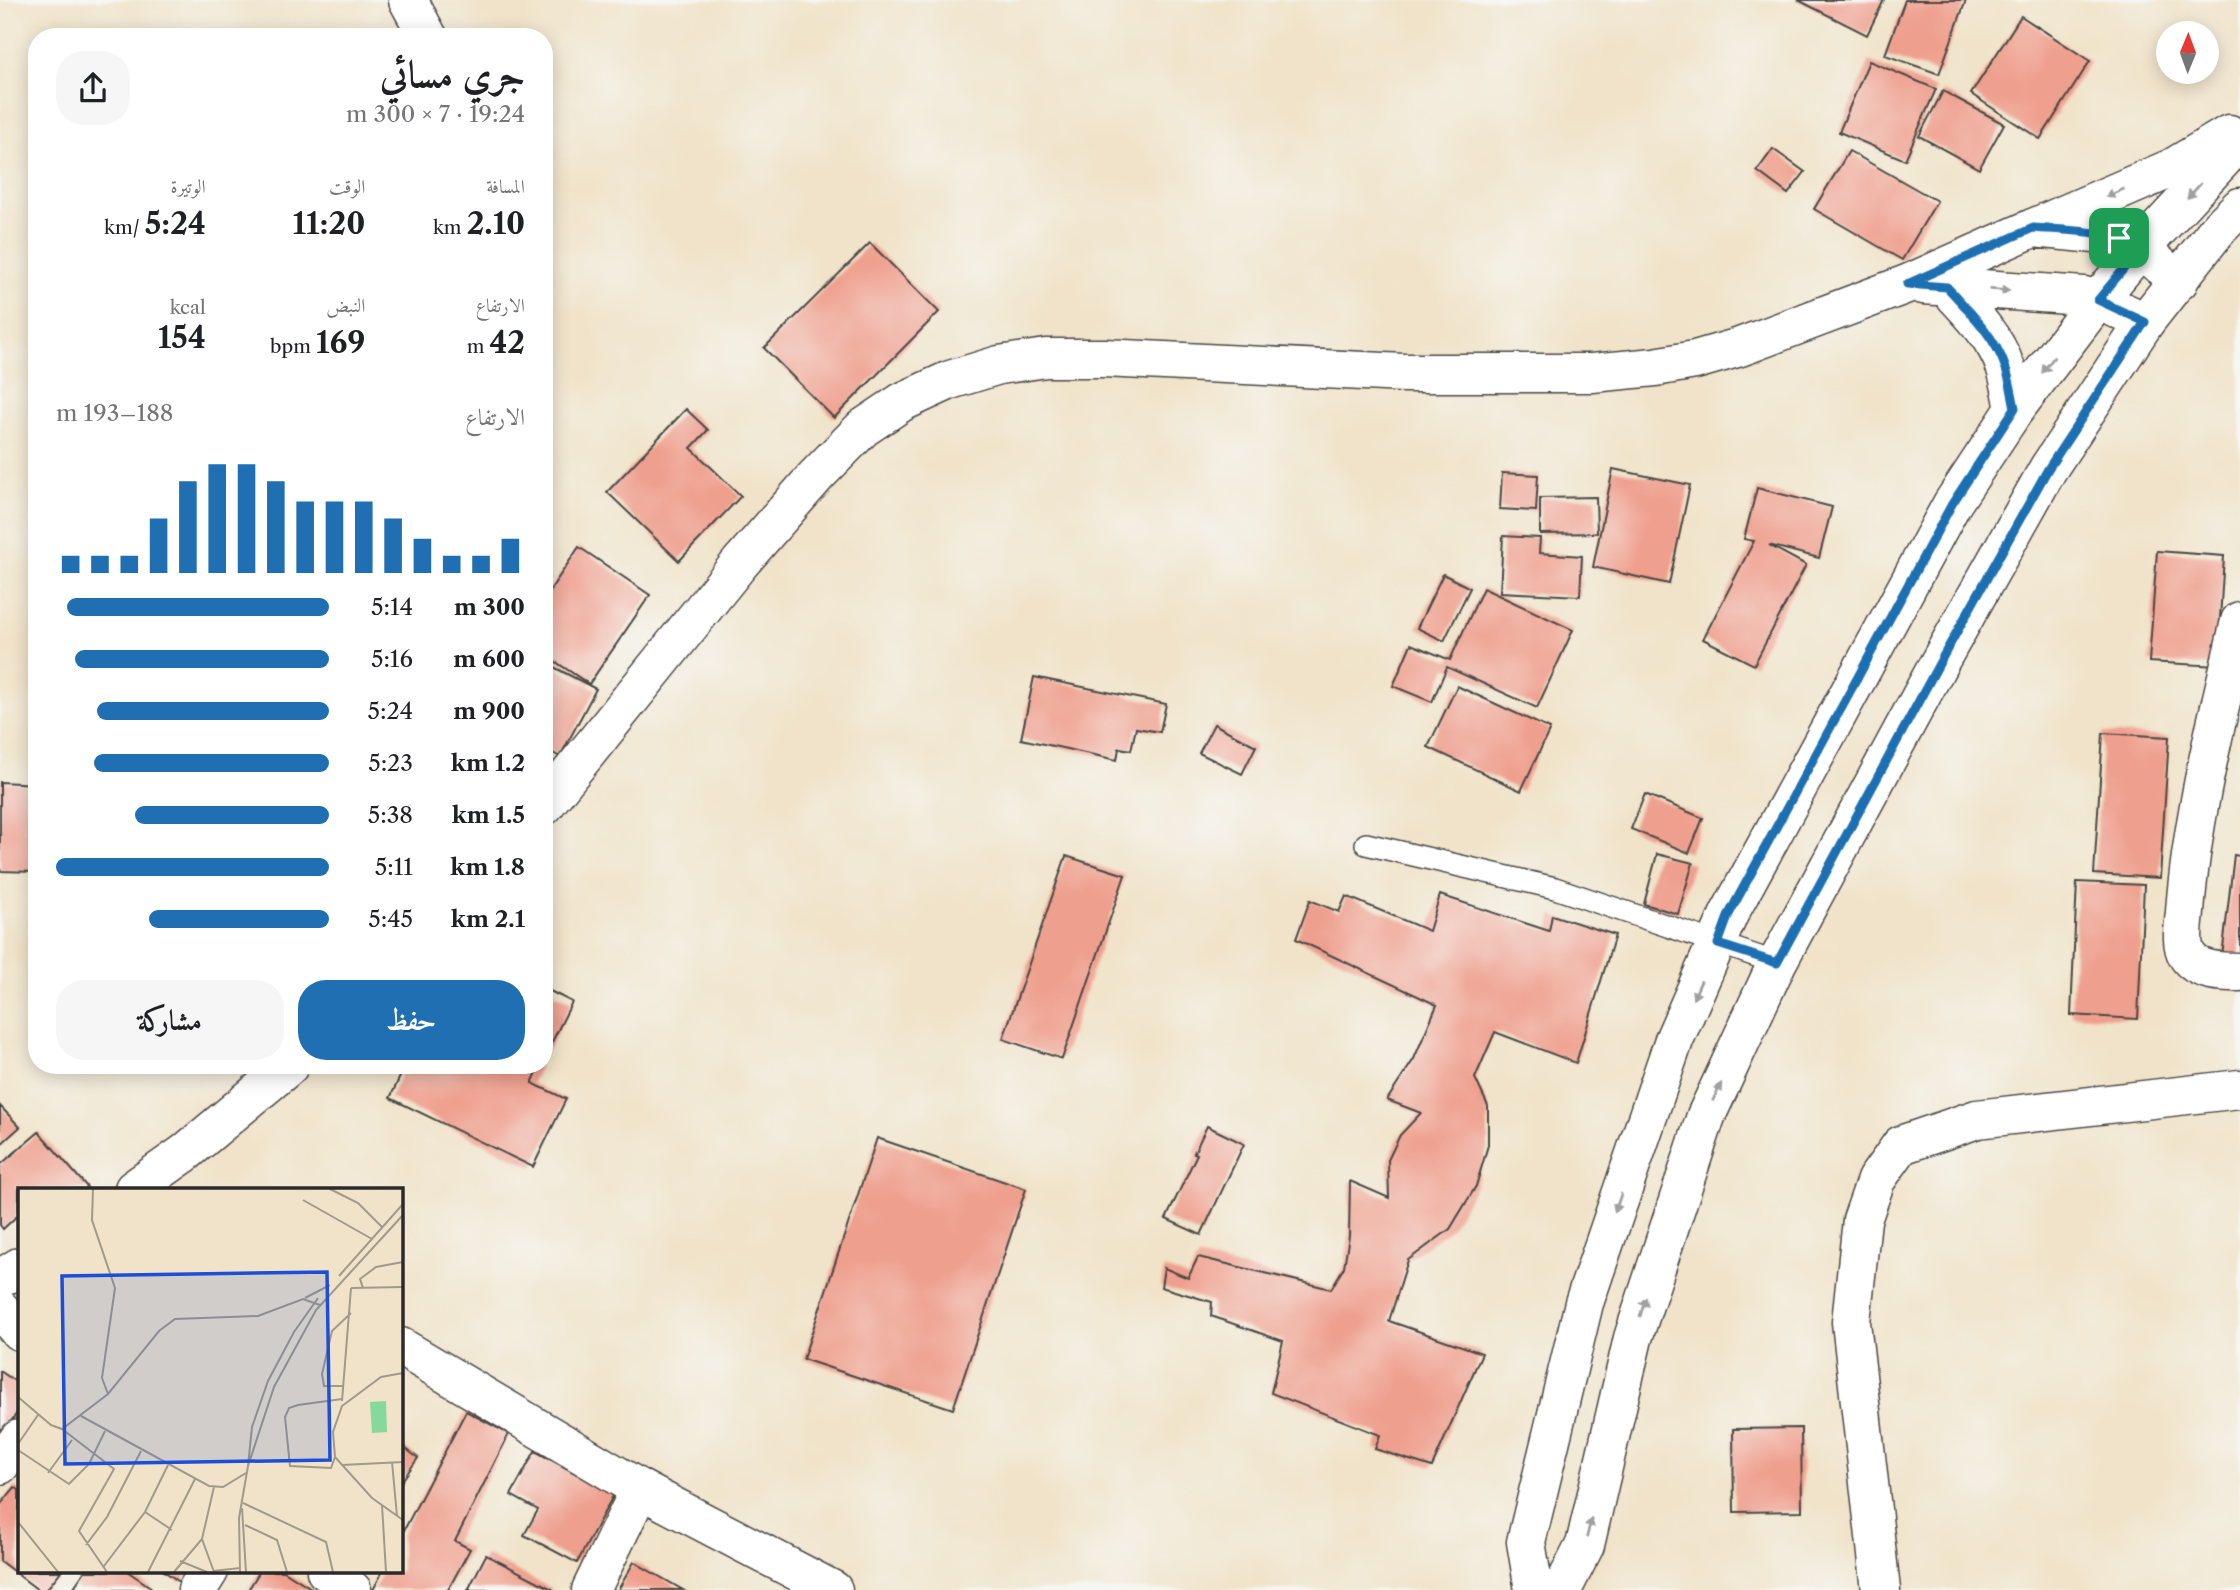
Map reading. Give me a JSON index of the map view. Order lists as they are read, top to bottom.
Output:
{
  "north": "top",
  "page": {
    "heading": ["جري مسائي", "19:24 · 7 × 300 m"],
    "stats": [
      ["المسافة", "2.10 km"],
      ["الوقت", "11:20"],
      ["الوتيرة", "5:24 /km"],
      ["الارتفاع", "42 m"],
      ["النبض", "169 bpm"],
      ["kcal", "154"]
    ],
    "chart": ["الارتفاع", "188–193 m"],
    "list": [
      {
        "name": "300 m",
        "note": "5:14"
      },
      {
        "name": "600 m",
        "note": "5:16"
      },
      {
        "name": "900 m",
        "note": "5:24"
      },
      {
        "name": "1.2 km",
        "note": "5:23"
      },
      {
        "name": "1.5 km",
        "note": "5:38"
      },
      {
        "name": "1.8 km",
        "note": "5:11"
      },
      {
        "name": "2.1 km",
        "note": "5:45"
      }
    ],
    "buttons": ["حفظ", "مشاركة"]
  }
}
